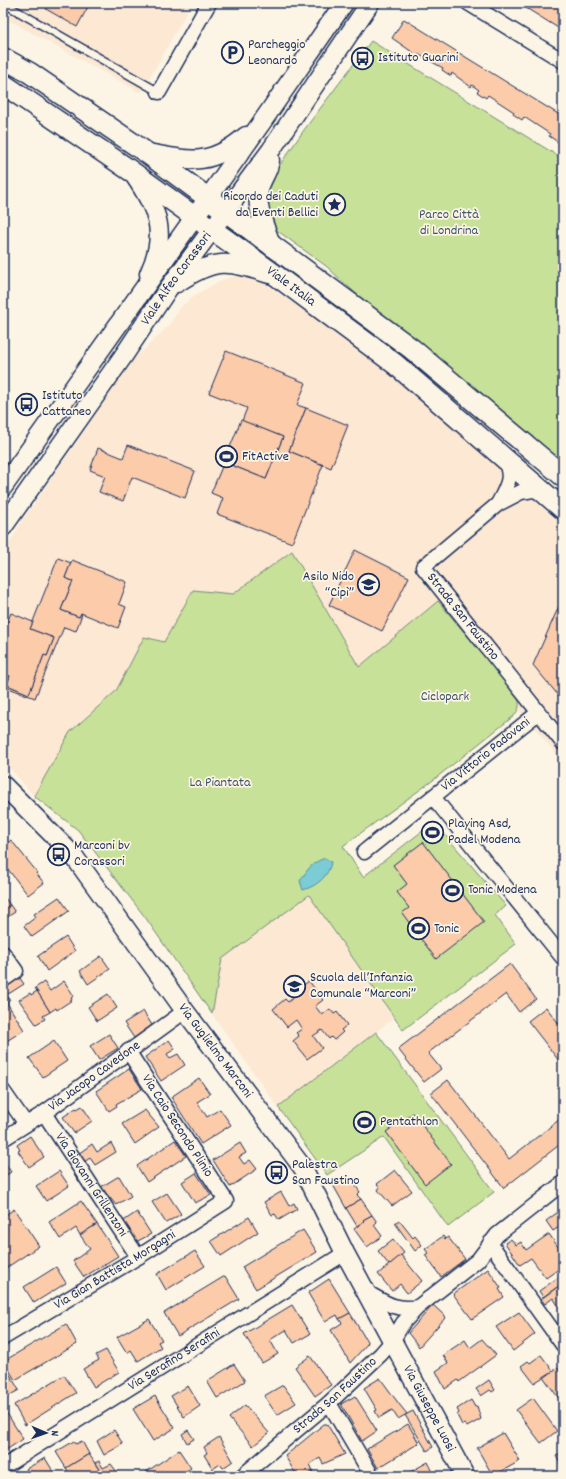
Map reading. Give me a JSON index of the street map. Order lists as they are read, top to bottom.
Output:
{
  "streets": {
    "main road": ["Viale Italia"],
    "street": [
      "Viale Alfeo Corassori",
      "Strada San Faustino",
      "Via Vittorio Padovani",
      "Via Guglielmo Marconi",
      "Via Jacopo Cavedone",
      "Via Caio Secondo Plinio",
      "Via Giovanni Grillenzoni",
      "Via Gian Battista Morgagni",
      "Via Serafino Serafini",
      "Via Giuseppe Luosi"
    ]
  },
  "crossings": [
    ["Viale Alfeo Corassori", "Viale Italia"],
    ["Viale Italia", "Strada San Faustino"],
    ["Strada San Faustino", "Via Vittorio Padovani"],
    ["Strada San Faustino", "Via Guglielmo Marconi"],
    ["Strada San Faustino", "Via Giuseppe Luosi"],
    ["Via Guglielmo Marconi", "Via Jacopo Cavedone"],
    ["Via Guglielmo Marconi", "Via Serafino Serafini"],
    ["Via Guglielmo Marconi", "Via Giuseppe Luosi"],
    ["Via Jacopo Cavedone", "Via Caio Secondo Plinio"],
    ["Via Jacopo Cavedone", "Via Giovanni Grillenzoni"],
    ["Via Caio Secondo Plinio", "Via Gian Battista Morgagni"],
    ["Via Giovanni Grillenzoni", "Via Gian Battista Morgagni"]
  ],
  "parks": ["Parco Città di Londrina", "Ciclopark", "La Piantata"],
  "places": {
    "parking": ["Parcheggio Leonardo"],
    "bus stop": [
      "Istituto Guarini",
      "Istituto Cattaneo",
      "Marconi bv Corassori",
      "Palestra San Faustino"
    ],
    "place": ["Ricordo dei Caduti da Eventi Bellici"],
    "sports": [
      "FitActive",
      "Playing Asd, Padel Modena",
      "Tonic Modena",
      "Tonic",
      "Pentathlon"
    ],
    "school or university": ["Asilo Nido “Cipì”", "Scuola dell’Infanzia Comunale “Marconi”"]
  },
  "north": "right"
}
